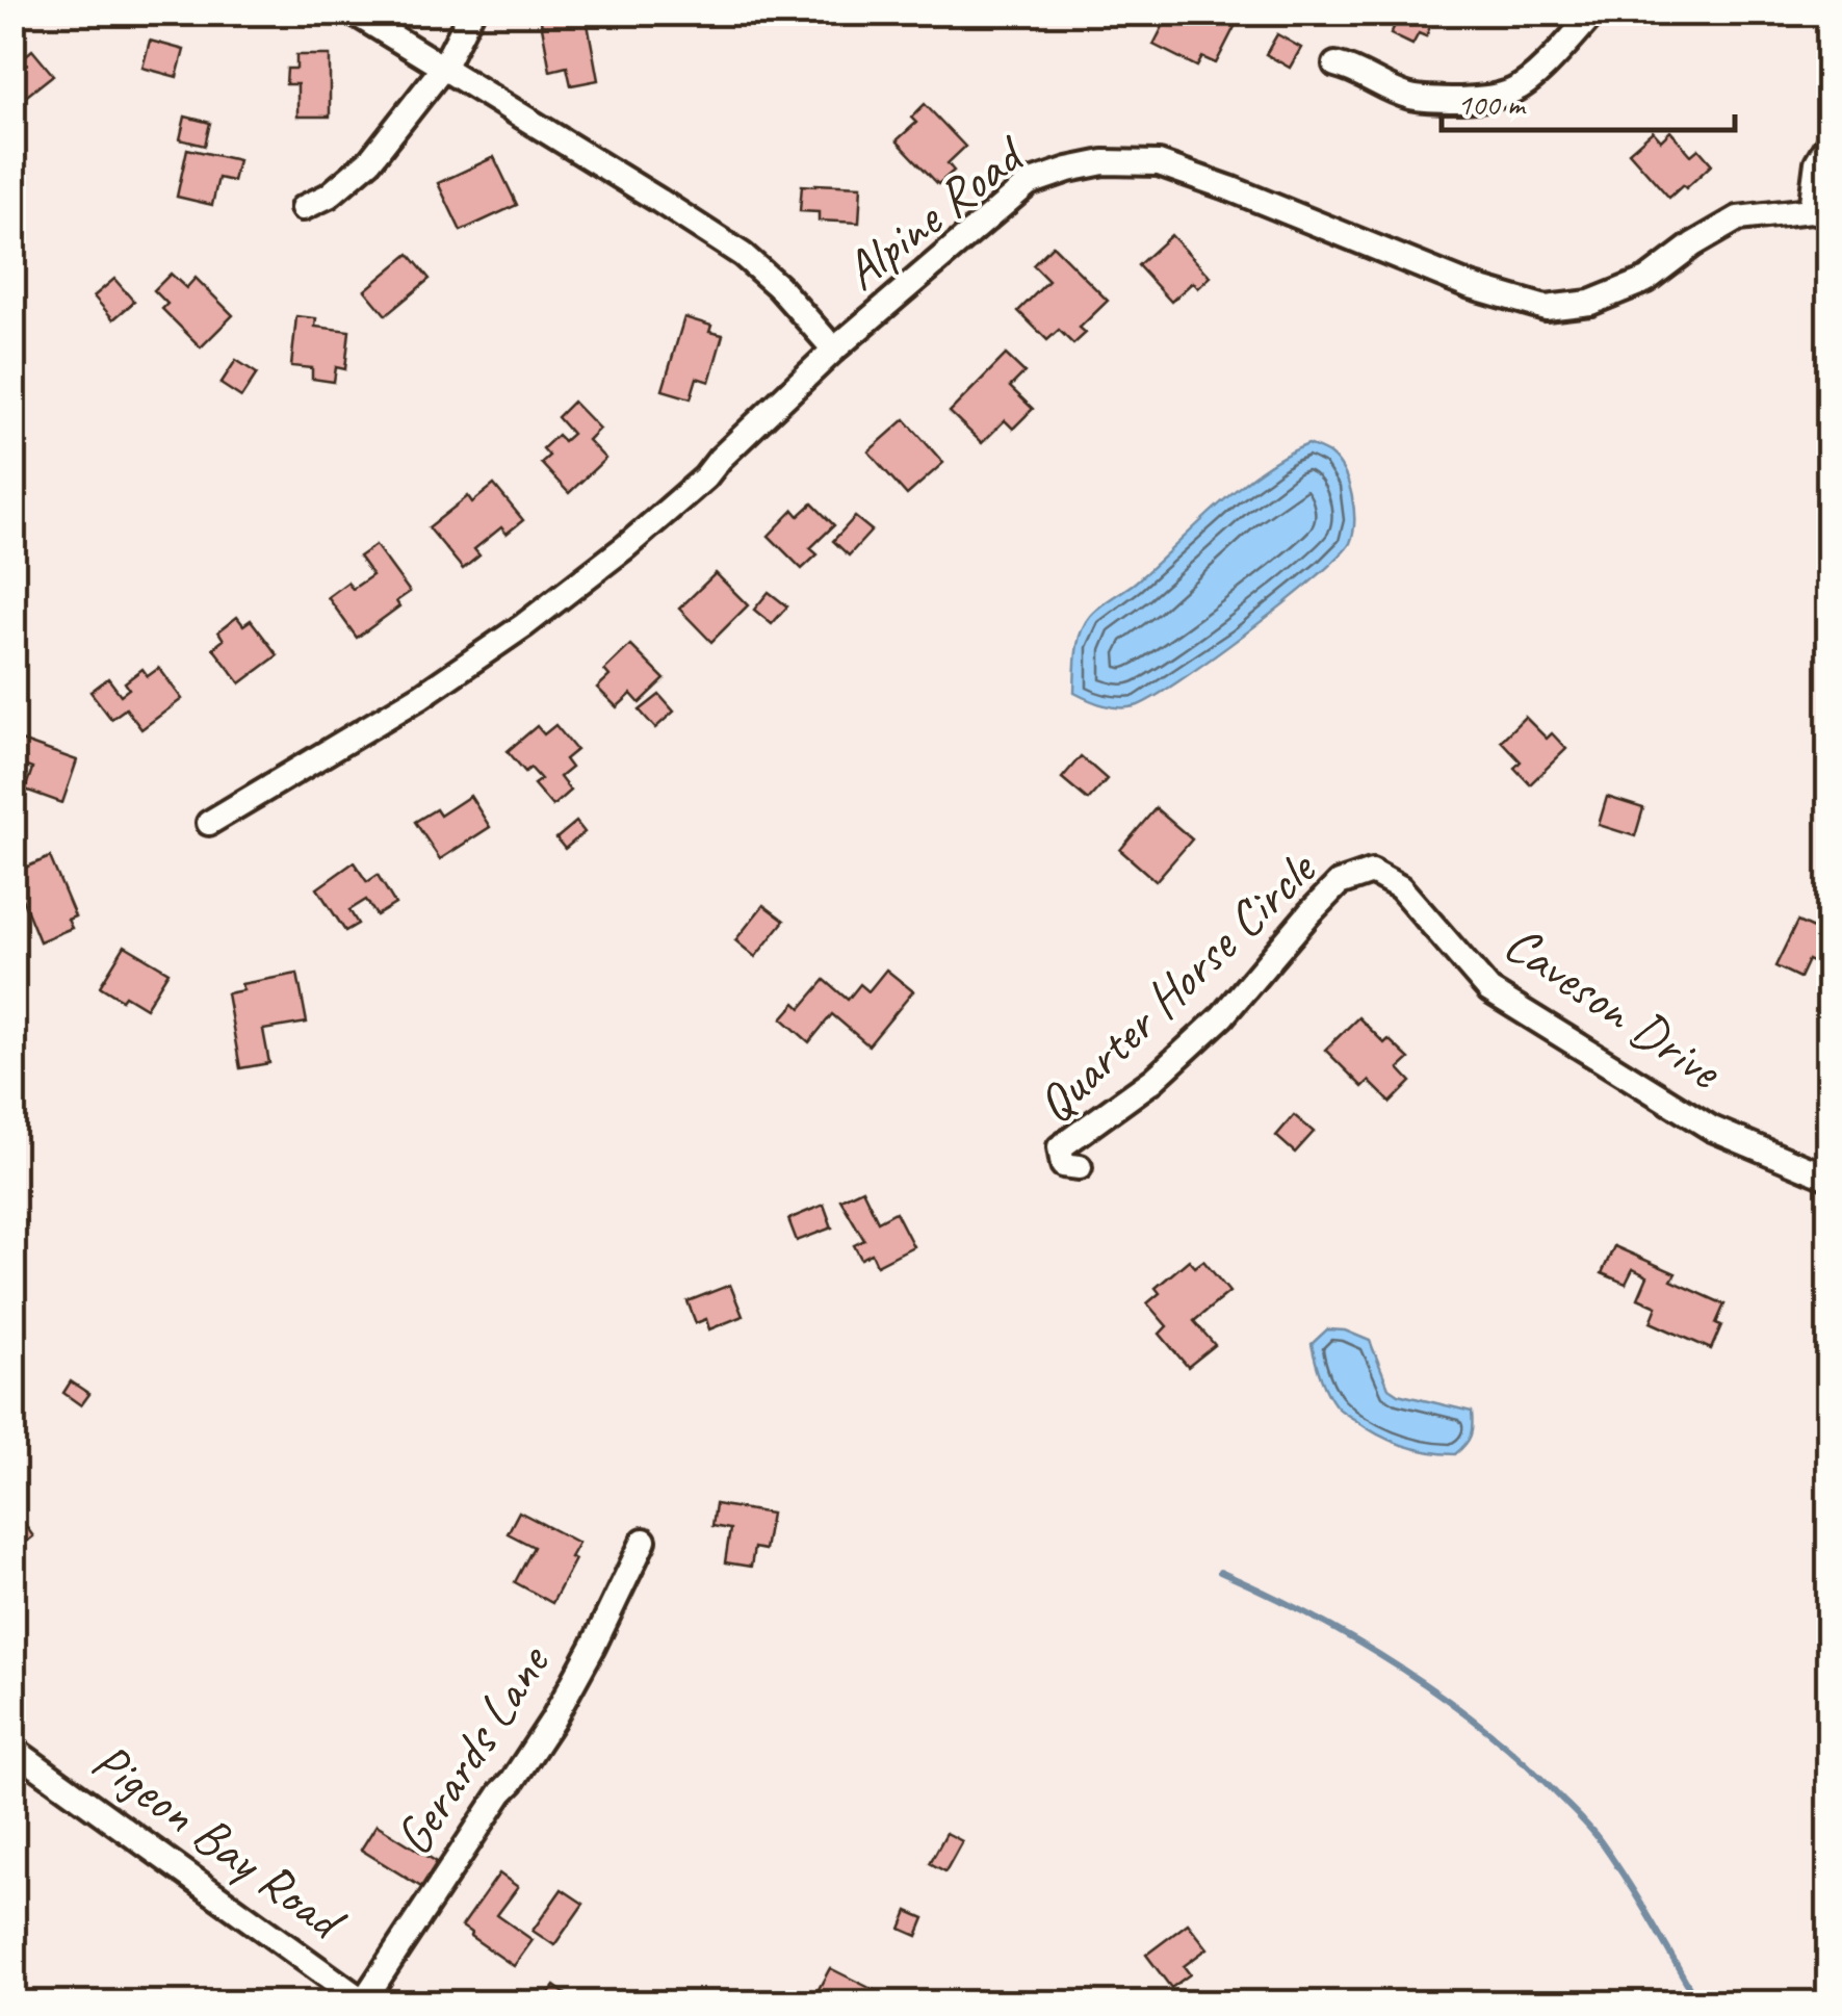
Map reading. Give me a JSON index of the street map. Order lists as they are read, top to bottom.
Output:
{
  "streets": {
    "street": [
      "Alpine Road",
      "Quarter Horse Circle",
      "Caveson Drive",
      "Gerards Lane",
      "Pigeon Bay Road"
    ]
  },
  "crossings": [
    ["Quarter Horse Circle", "Caveson Drive"],
    ["Gerards Lane", "Pigeon Bay Road"]
  ],
  "scale_bar": "100 m"
}
